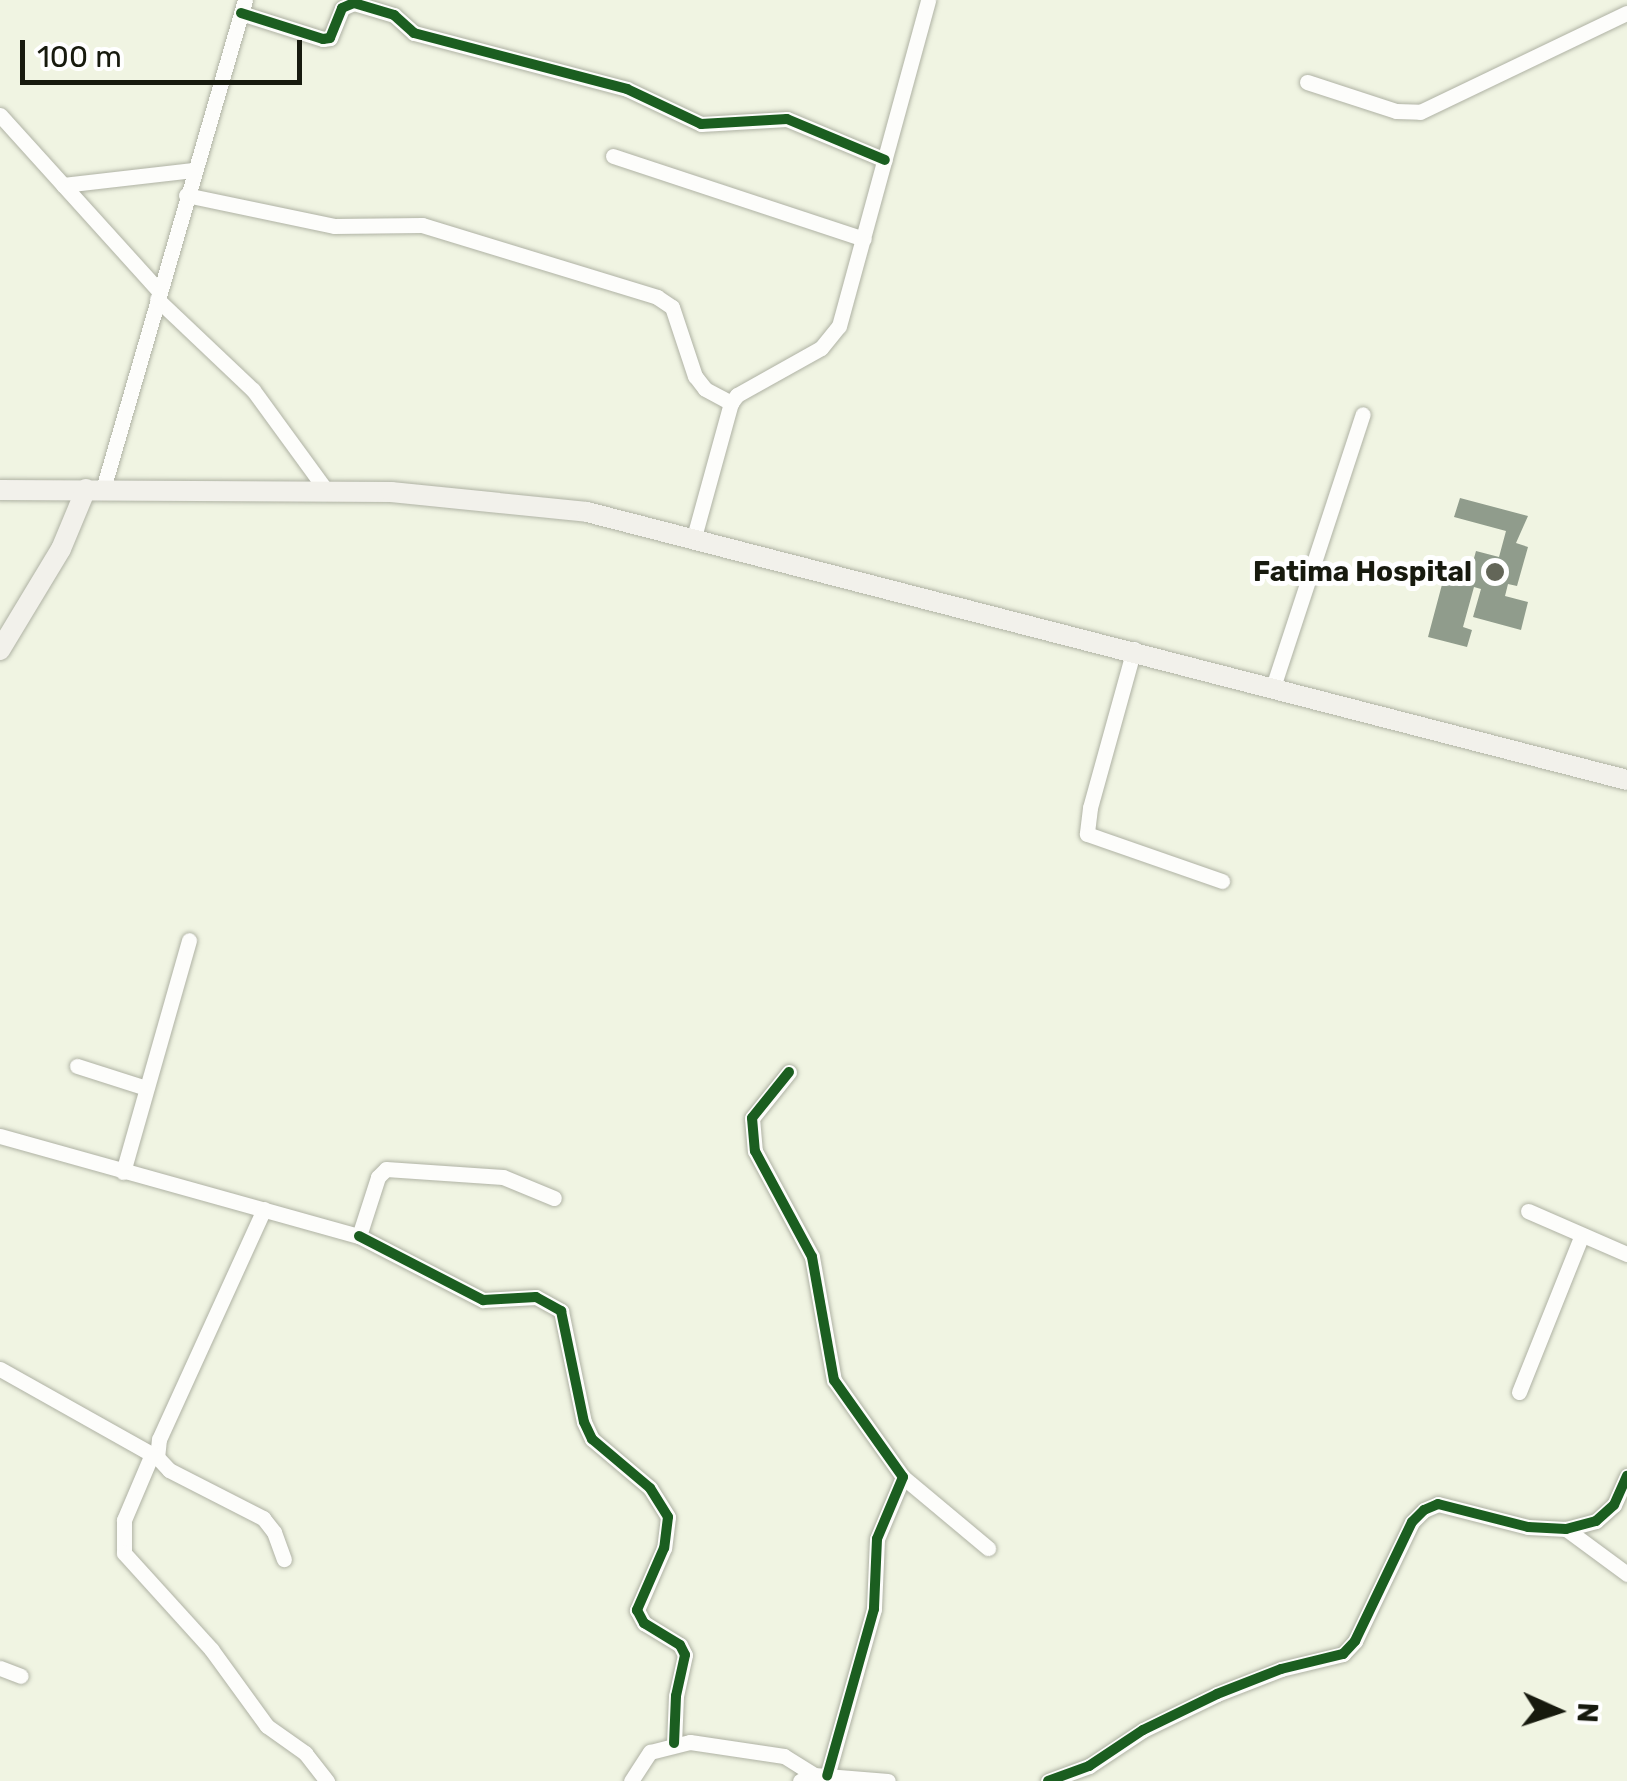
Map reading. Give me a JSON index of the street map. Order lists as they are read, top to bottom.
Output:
{
  "places": ["Fatima Hospital"],
  "scale_bar": "100 m",
  "north": "right"
}
